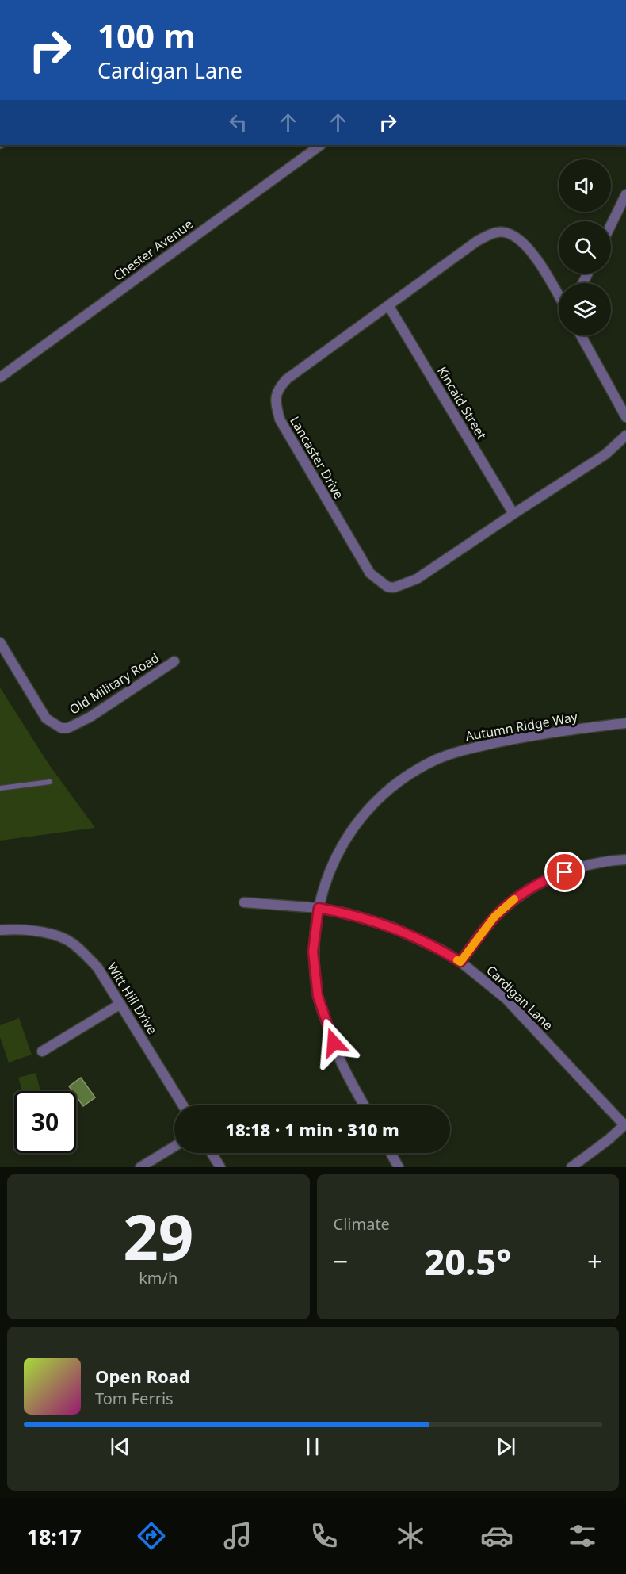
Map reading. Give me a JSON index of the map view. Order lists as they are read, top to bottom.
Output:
{
  "streets": {
    "street": [
      "Chester Avenue",
      "Kincaid Street",
      "Lancaster Drive",
      "Old Military Road",
      "Autumn Ridge Way",
      "Cardigan Lane",
      "Witt Hill Drive"
    ]
  },
  "crossings": [
    ["Kincaid Street", "Lancaster Drive"],
    ["Autumn Ridge Way", "Cardigan Lane"]
  ],
  "page": {
    "turn": ["100 m", "Cardigan Lane"],
    "limit": "30",
    "trip": "18:18 · 1 min · 310 m",
    "tile": [
      ["29", "km/h"],
      "Climate"
    ],
    "heat": ["−", "20.5°", "+"],
    "song": ["Open Road", "Tom Ferris"],
    "tabs": "18:17"
  }
}
